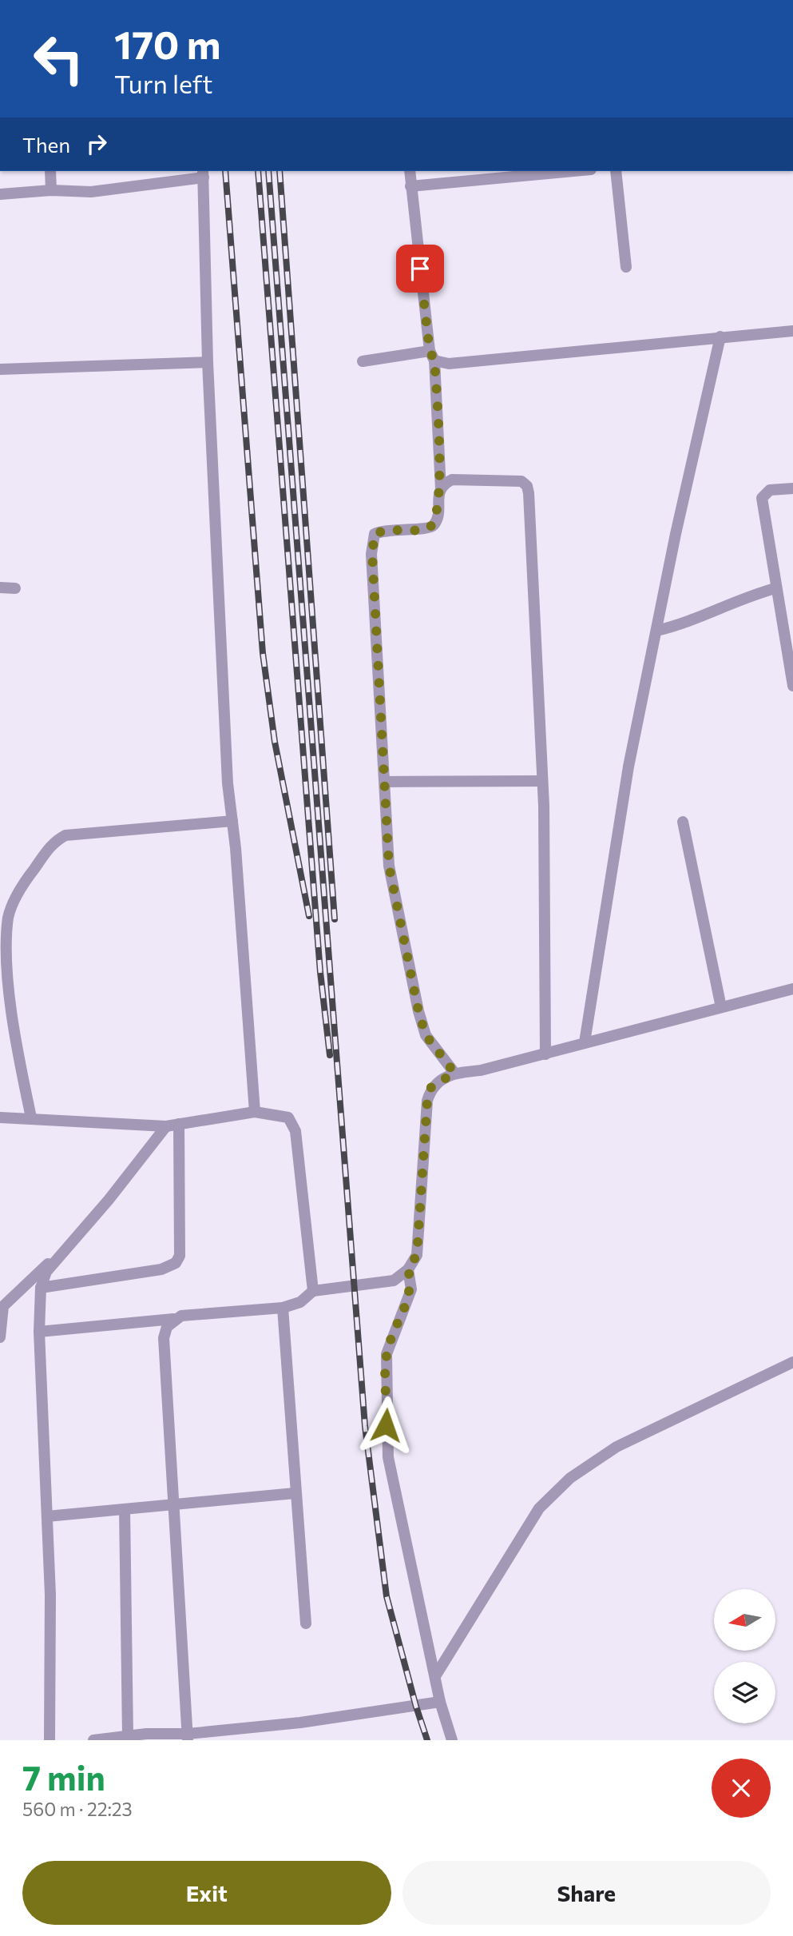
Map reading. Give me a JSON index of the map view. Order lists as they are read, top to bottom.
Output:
{
  "north": "left",
  "page": {
    "turn": ["170 m", "Turn left"],
    "then": "Then",
    "heading": ["7 min", "560 m · 22:23"],
    "buttons": ["Exit", "Share"]
  }
}
